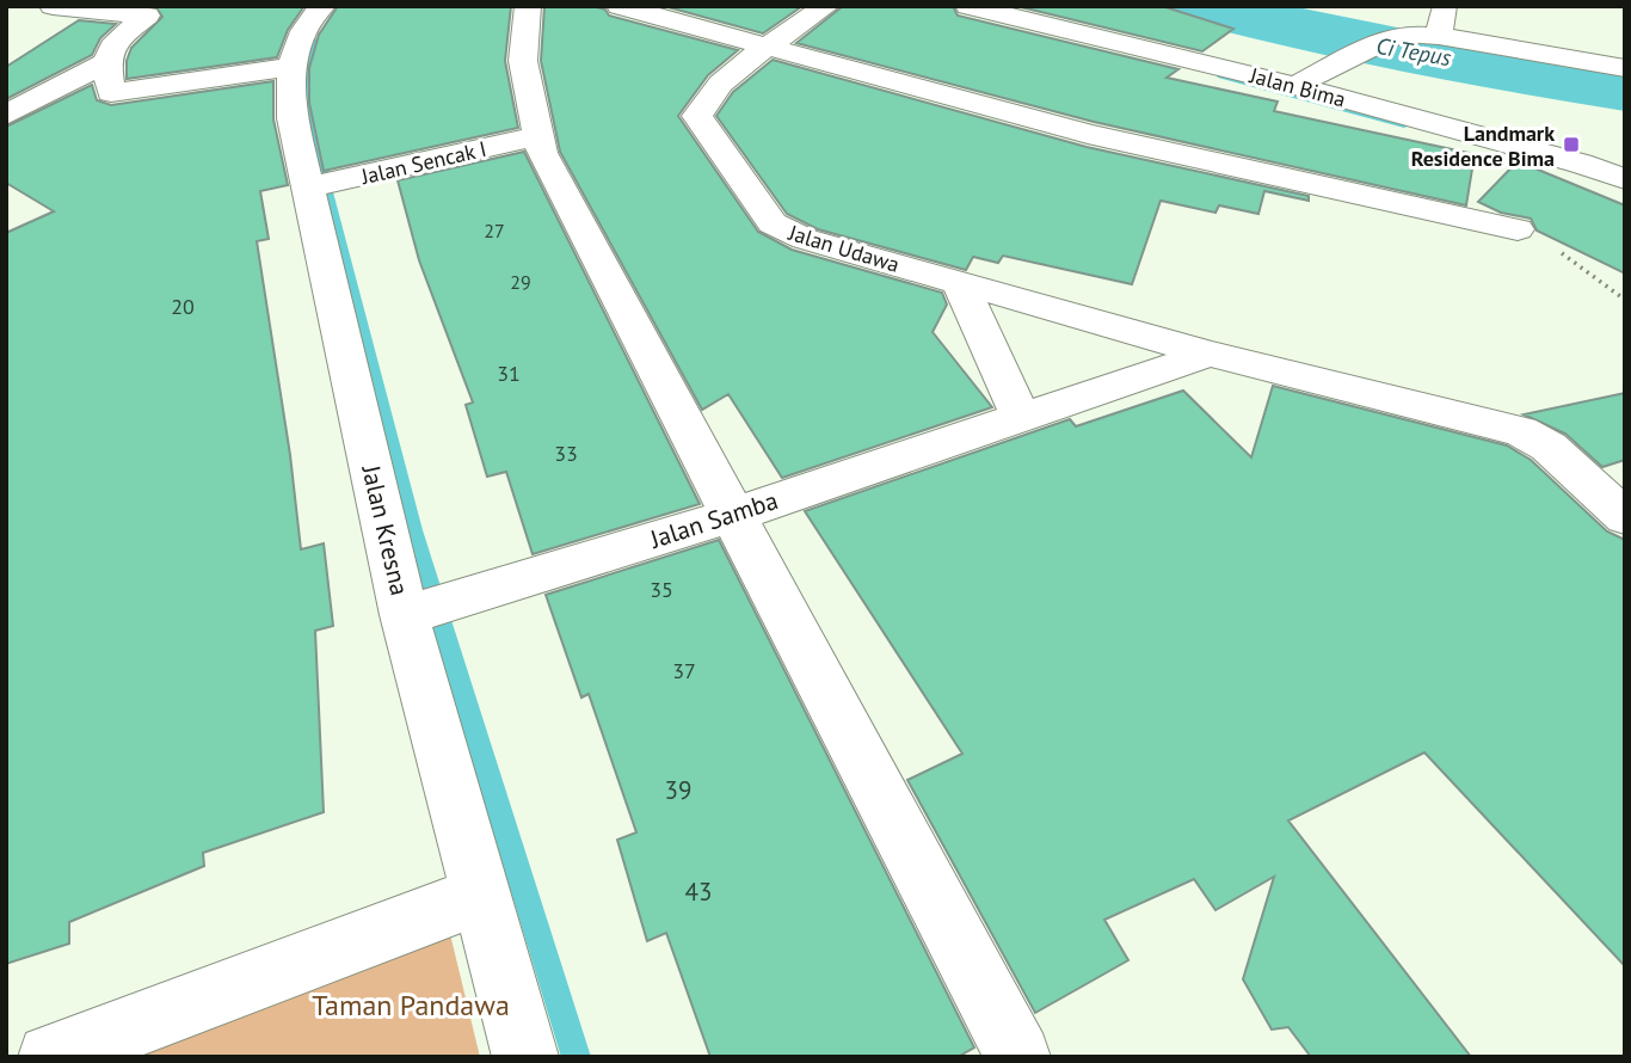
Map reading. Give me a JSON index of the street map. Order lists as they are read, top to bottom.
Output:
{
  "streets": {
    "street": [
      "Jalan Bima",
      "Jalan Sencak I",
      "Jalan Udawa",
      "Jalan Samba",
      "Jalan Kresna"
    ]
  },
  "crossings": [
    ["Jalan Sencak I", "Jalan Kresna"],
    ["Jalan Udawa", "Jalan Samba"],
    ["Jalan Samba", "Jalan Kresna"]
  ],
  "water": ["Ci Tepus"],
  "parks": ["Taman Pandawa"],
  "places": {
    "transit": ["Landmark Residence Bima"]
  },
  "house_numbers": [
    "27",
    "29",
    "20",
    "31",
    "33",
    "35",
    "37",
    "39",
    "43"
  ]
}
